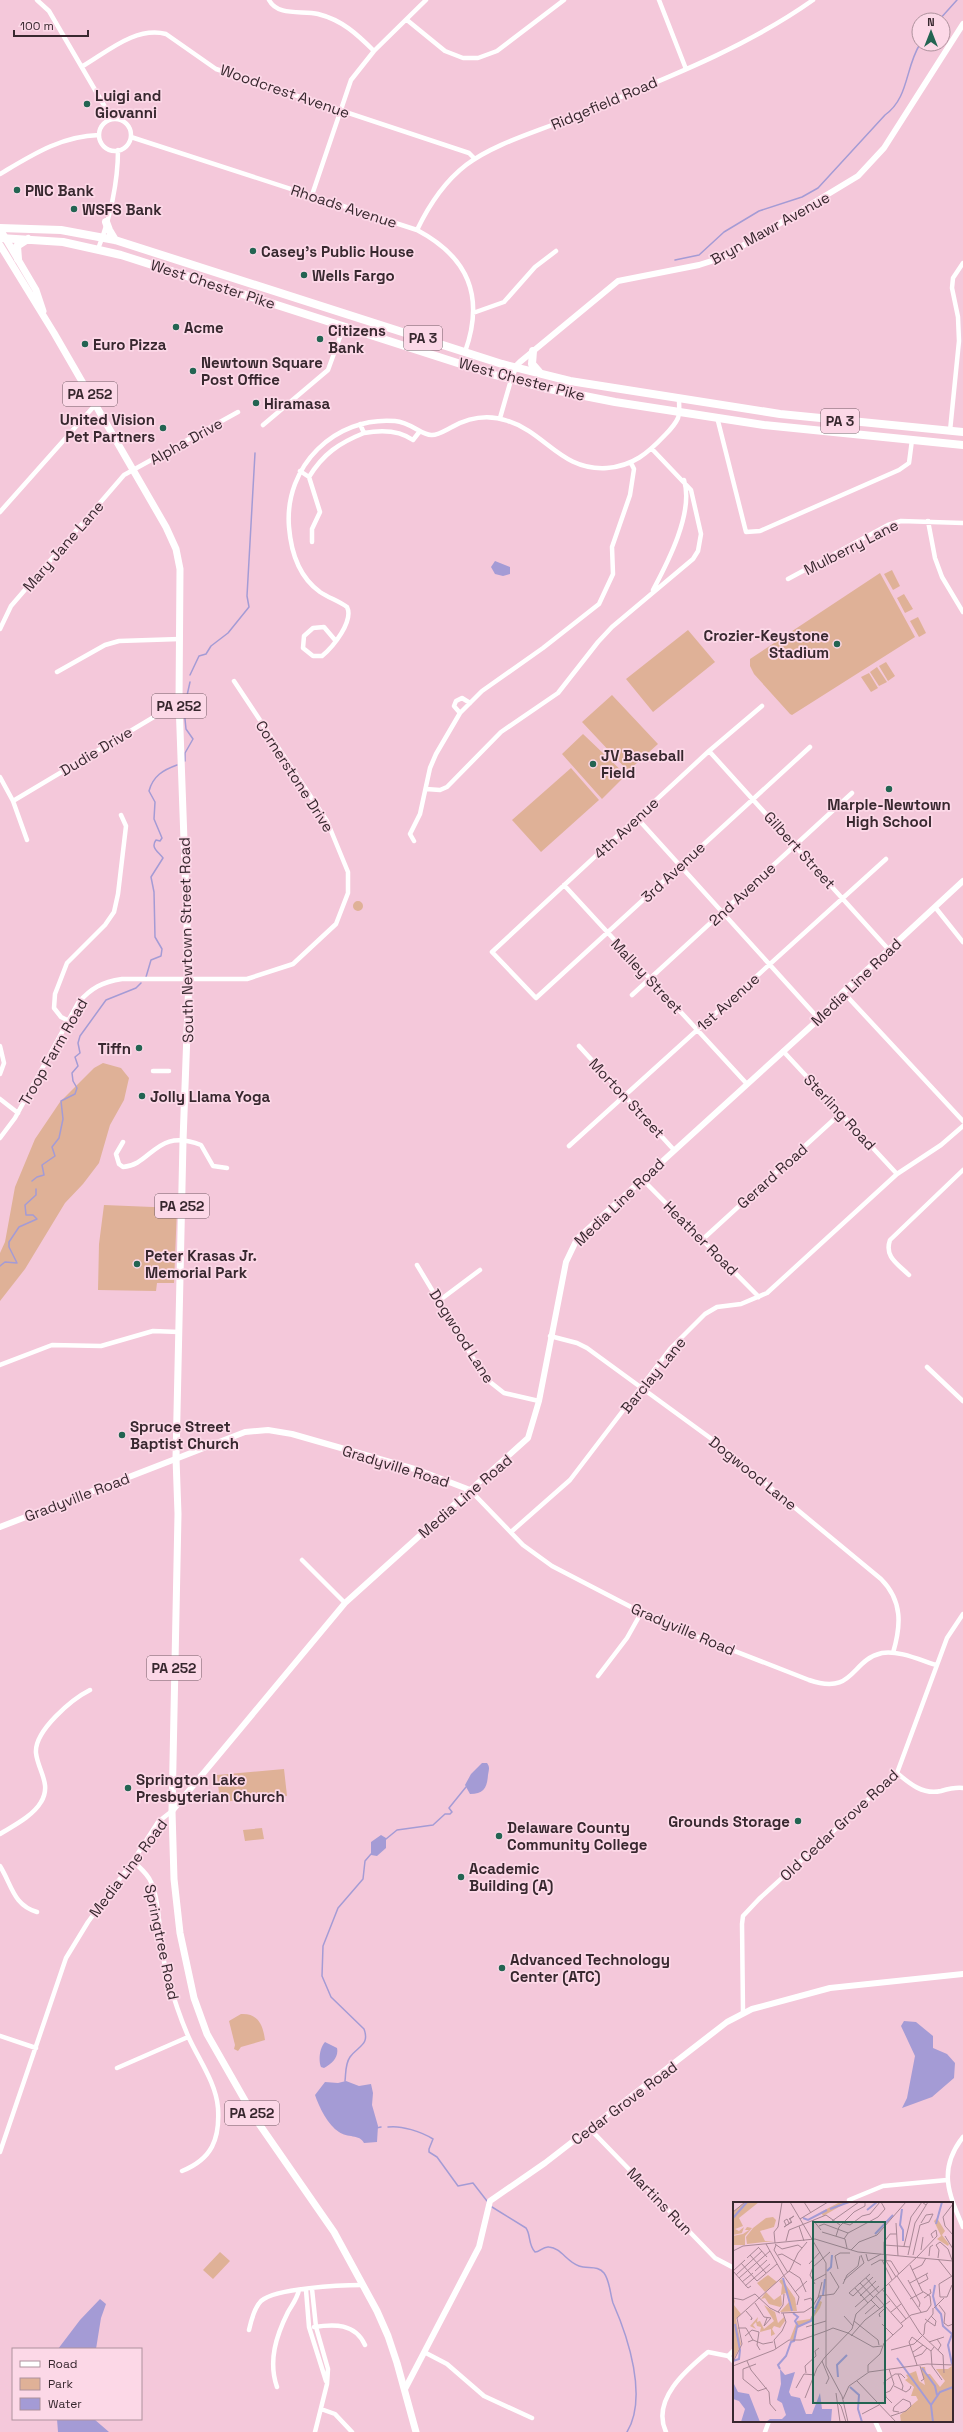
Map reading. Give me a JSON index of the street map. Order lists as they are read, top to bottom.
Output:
{
  "streets": {
    "highway": ["West Chester Pike", "PA 3"],
    "main road": [
      "Bryn Mawr Avenue",
      "PA 252",
      "South Newtown Street Road",
      "Media Line Road",
      "Gradyville Road",
      "Cedar Grove Road"
    ],
    "street": [
      "Woodcrest Avenue",
      "Ridgefield Road",
      "Rhoads Avenue",
      "Alpha Drive",
      "Mary Jane Lane",
      "Mulberry Lane",
      "Dudie Drive",
      "Cornerstone Drive",
      "4th Avenue",
      "Gilbert Street",
      "3rd Avenue",
      "2nd Avenue",
      "Malley Street",
      "1st Avenue",
      "Troop Farm Road",
      "Morton Street",
      "Sterling Road",
      "Gerard Road",
      "Heather Road",
      "Dogwood Lane",
      "Barclay Lane",
      "Old Cedar Grove Road",
      "Springtree Road",
      "Martins Run"
    ]
  },
  "crossings": [
    ["Woodcrest Avenue", "Ridgefield Road"],
    ["Ridgefield Road", "Rhoads Avenue"],
    ["Rhoads Avenue", "West Chester Pike"],
    ["Bryn Mawr Avenue", "West Chester Pike"],
    ["West Chester Pike", "PA 252"],
    ["PA 252", "South Newtown Street Road"],
    ["PA 252", "Media Line Road"],
    ["PA 252", "Cedar Grove Road"],
    ["Alpha Drive", "Mary Jane Lane"],
    ["Alpha Drive", "South Newtown Street Road"],
    ["Mary Jane Lane", "South Newtown Street Road"],
    ["Dudie Drive", "South Newtown Street Road"],
    ["Cornerstone Drive", "South Newtown Street Road"],
    ["Cornerstone Drive", "Troop Farm Road"],
    ["4th Avenue", "Gilbert Street"],
    ["4th Avenue", "3rd Avenue"],
    ["4th Avenue", "Malley Street"],
    ["Gilbert Street", "3rd Avenue"],
    ["Gilbert Street", "2nd Avenue"],
    ["Gilbert Street", "Media Line Road"],
    ["Gilbert Street", "1st Avenue"],
    ["3rd Avenue", "Malley Street"],
    ["2nd Avenue", "Malley Street"],
    ["South Newtown Street Road", "Media Line Road"],
    ["South Newtown Street Road", "Troop Farm Road"],
    ["South Newtown Street Road", "Gradyville Road"],
    ["Malley Street", "Media Line Road"],
    ["Malley Street", "1st Avenue"],
    ["Media Line Road", "Morton Street"],
    ["Media Line Road", "Sterling Road"],
    ["Media Line Road", "Heather Road"],
    ["Media Line Road", "Dogwood Lane"],
    ["Media Line Road", "Gradyville Road"],
    ["Media Line Road", "Springtree Road"],
    ["1st Avenue", "Morton Street"],
    ["Sterling Road", "Gerard Road"],
    ["Sterling Road", "Barclay Lane"],
    ["Gerard Road", "Heather Road"],
    ["Heather Road", "Barclay Lane"],
    ["Dogwood Lane", "Barclay Lane"],
    ["Dogwood Lane", "Gradyville Road"],
    ["Barclay Lane", "Gradyville Road"],
    ["Gradyville Road", "Old Cedar Grove Road"],
    ["Old Cedar Grove Road", "Cedar Grove Road"],
    ["Cedar Grove Road", "Martins Run"]
  ],
  "places": [
    "Luigi and Giovanni",
    "PNC Bank",
    "WSFS Bank",
    "Casey's Public House",
    "Wells Fargo",
    "Acme",
    "Citizens Bank",
    "Euro Pizza",
    "Newtown Square Post Office",
    "Hiramasa",
    "United Vision Pet Partners",
    "Crozier-Keystone Stadium",
    "JV Baseball Field",
    "Marple-Newtown High School",
    "Tiffn",
    "Jolly Llama Yoga",
    "Peter Krasas Jr. Memorial Park",
    "Spruce Street Baptist Church",
    "Springton Lake Presbyterian Church",
    "Grounds Storage",
    "Delaware County Community College",
    "Academic Building (A)",
    "Advanced Technology Center (ATC)"
  ],
  "legend": ["Road", "Park", "Water"],
  "scale_bar": "100 m",
  "north": "top"
}
